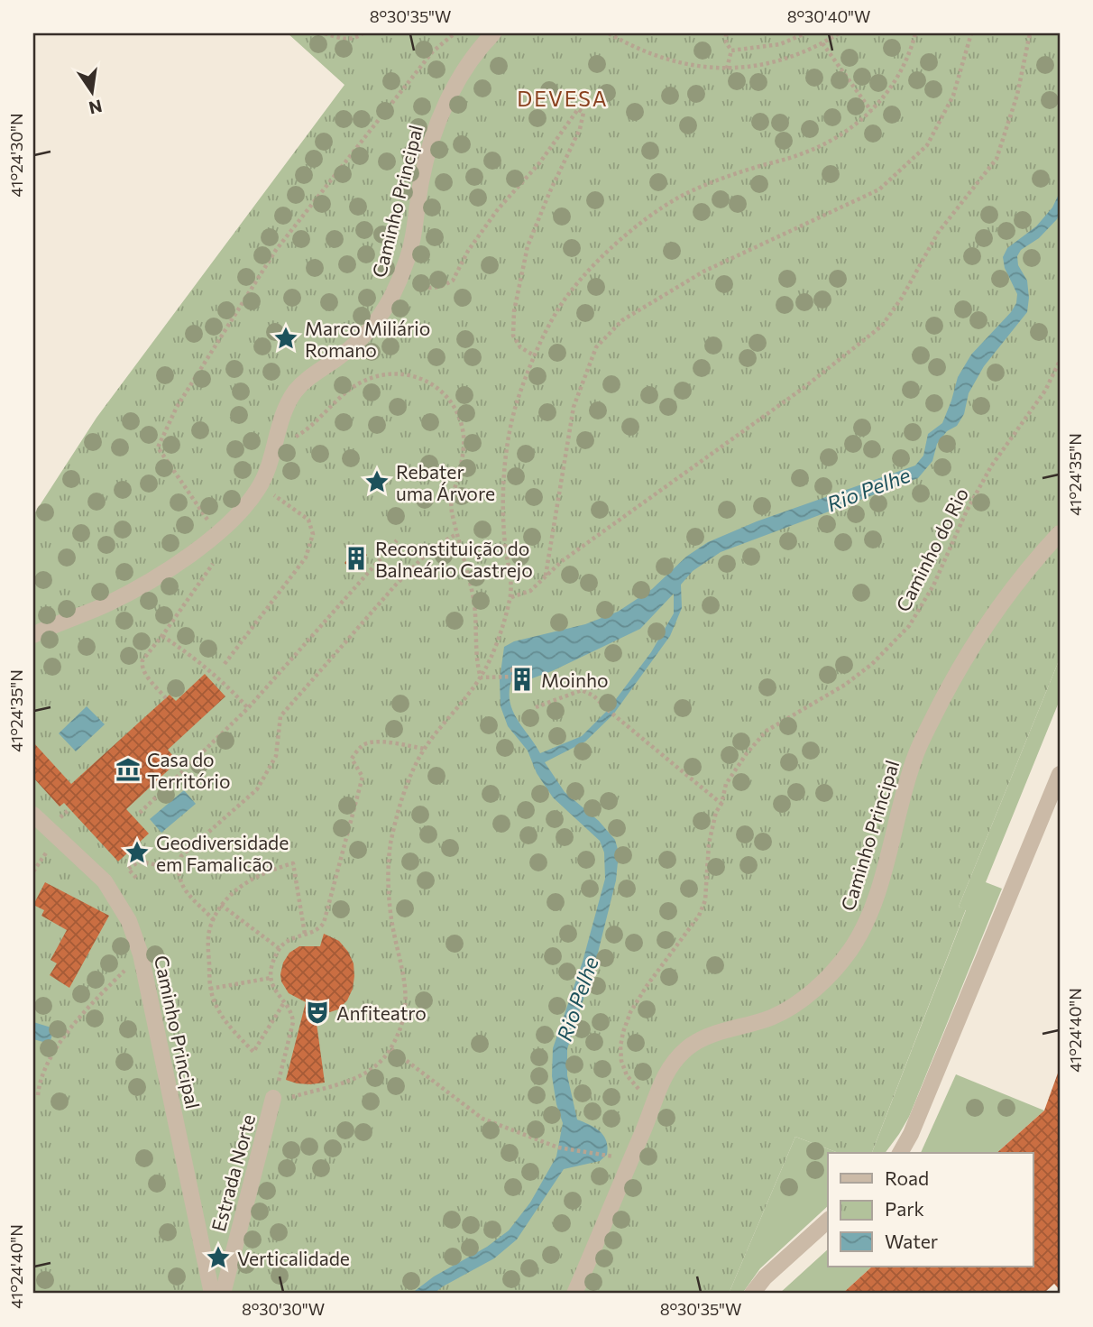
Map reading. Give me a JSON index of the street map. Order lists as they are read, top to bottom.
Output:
{
  "streets": {
    "lane": ["Caminho Principal", "Estrada Norte"],
    "path": ["Caminho do Rio"]
  },
  "crossings": [
    ["Caminho Principal", "Caminho do Rio"]
  ],
  "districts": ["DEVESA"],
  "water": ["Rio Pelhe"],
  "places": {
    "place": [
      "Marco Miliário Romano",
      "Rebater uma Árvore",
      "Geodiversidade em Famalicão",
      "Verticalidade"
    ],
    "building": ["Reconstituição do Balneário Castrejo", "Moinho"],
    "museum": ["Casa do Território"],
    "theatre": ["Anfiteatro"]
  },
  "legend": ["Road", "Park", "Water"],
  "north": "bottom",
  "coordinates": [
    "8°30'35\"W",
    "8°30'40\"W",
    "41°24'30\"N",
    "41°24'35\"N",
    "41°24'40\"N",
    "8°30'30\"W"
  ]
}
